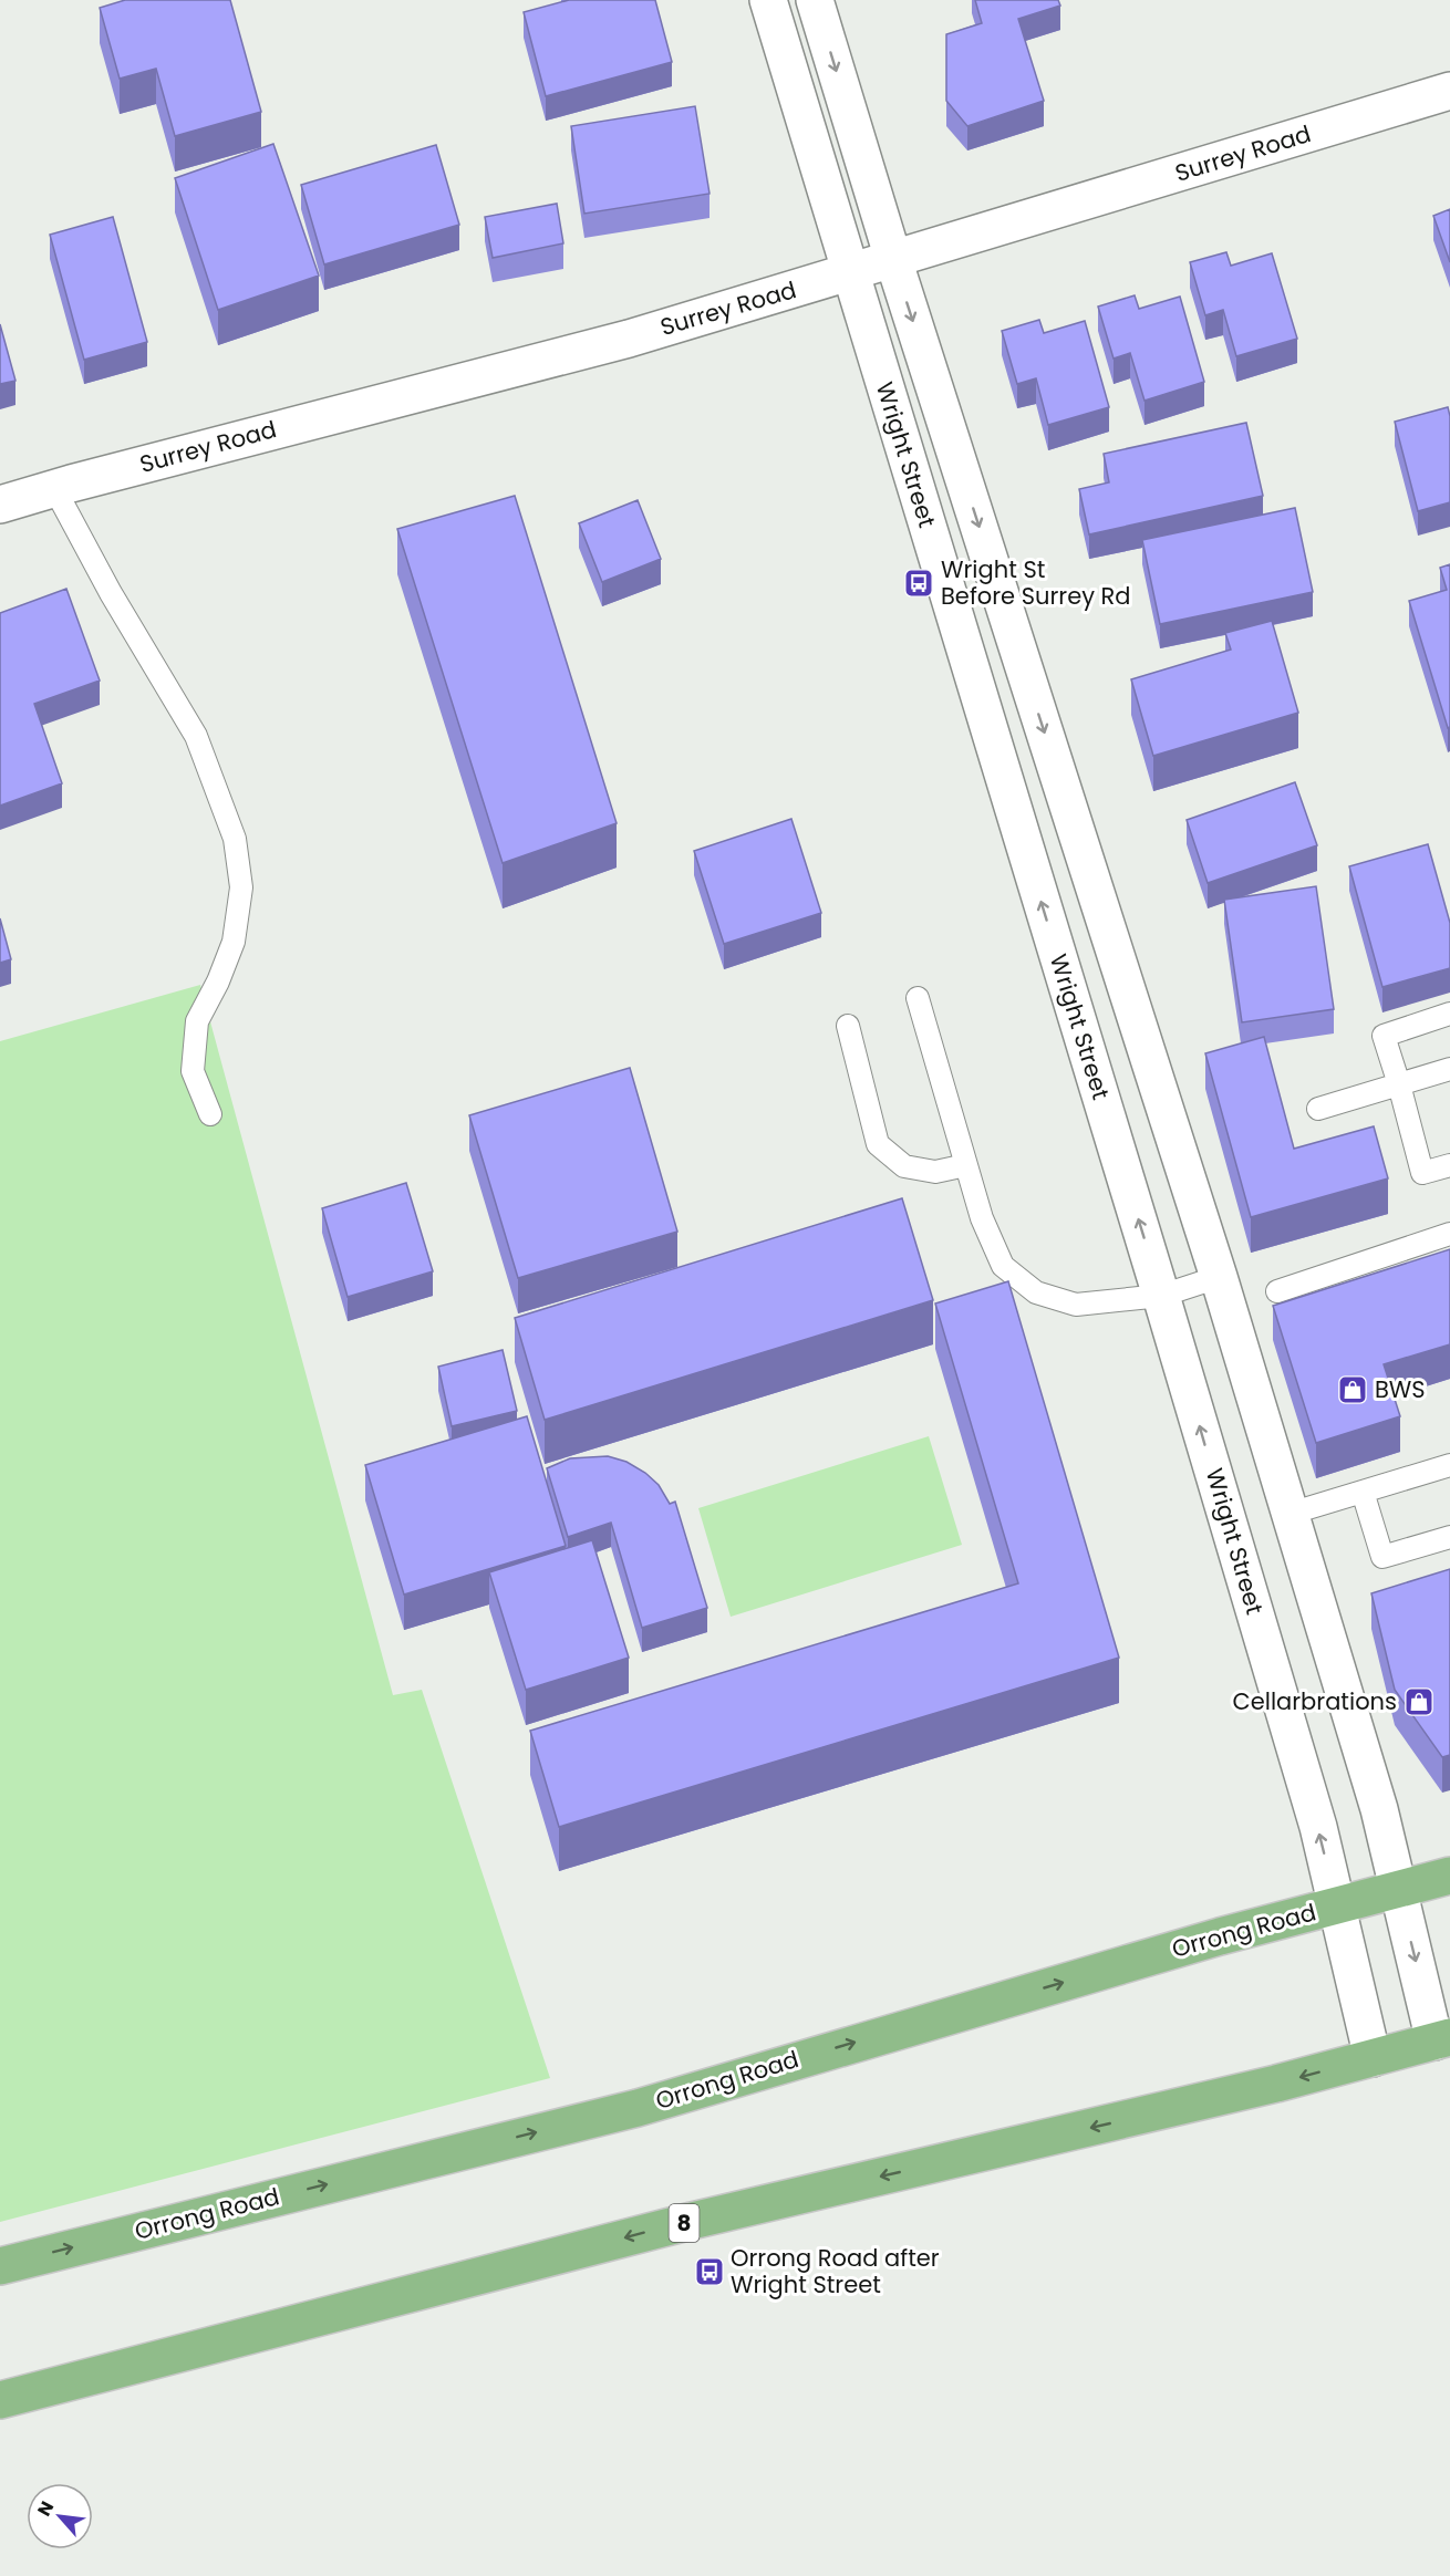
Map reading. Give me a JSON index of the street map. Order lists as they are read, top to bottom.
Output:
{
  "streets": {
    "highway": ["Orrong Road", "8"],
    "street": ["Surrey Road", "Wright Street"]
  },
  "crossings": [
    ["Surrey Road", "Wright Street"],
    ["Wright Street", "Orrong Road"],
    ["Wright Street", "8"]
  ],
  "places": {
    "bus stop": ["Wright St Before Surrey Rd", "Orrong Road after Wright Street"],
    "shop": ["BWS", "Cellarbrations"]
  },
  "north": "top left"
}
